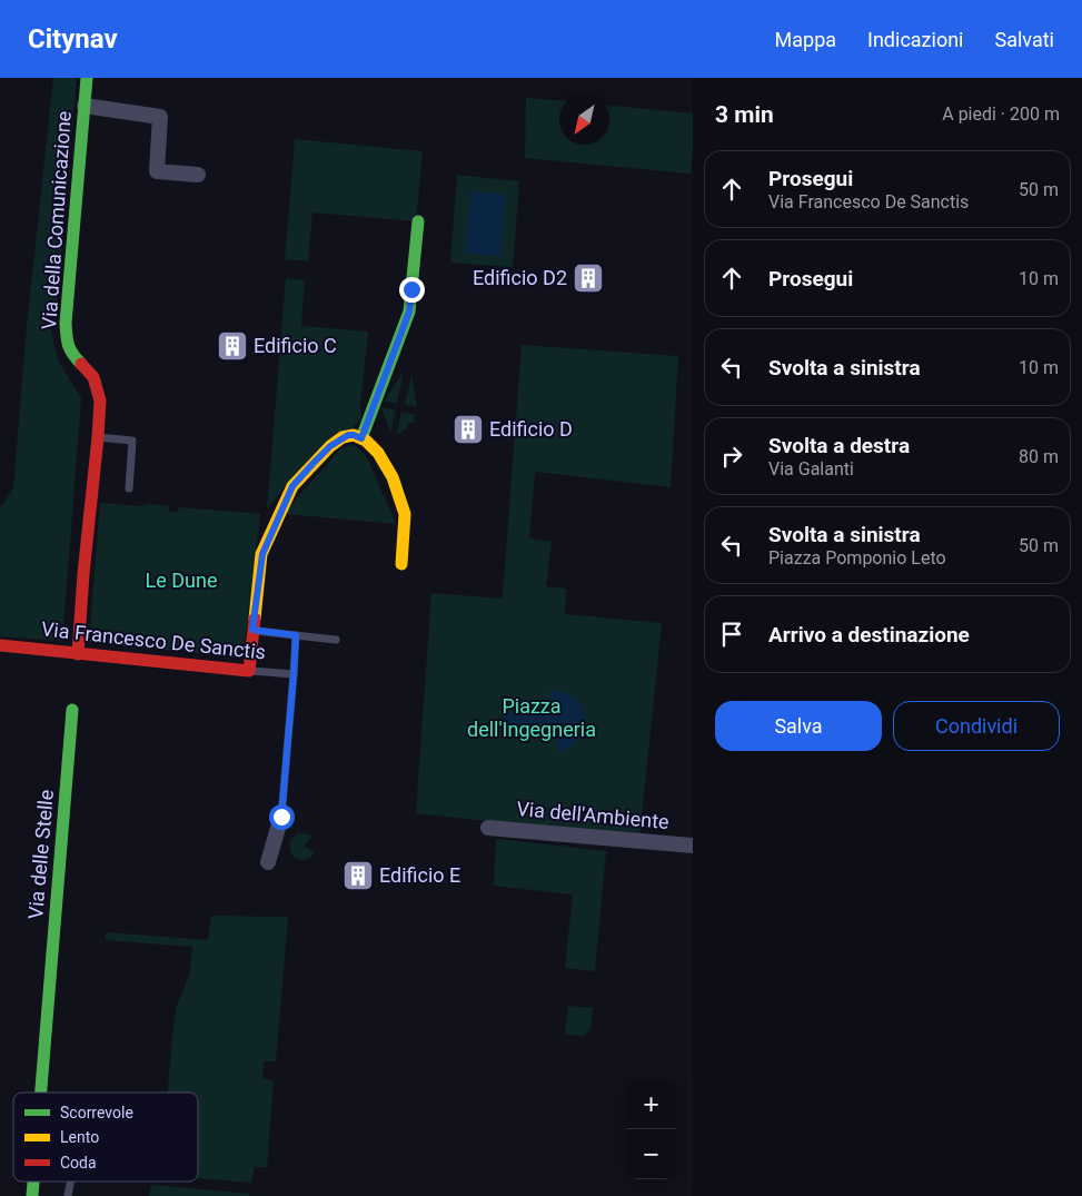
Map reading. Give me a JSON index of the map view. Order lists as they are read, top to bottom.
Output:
{
  "streets": {
    "street": [
      "Via della Comunicazione",
      "Via Francesco De Sanctis",
      "Via dell'Ambiente",
      "Via delle Stelle"
    ]
  },
  "crossings": [
    ["Via della Comunicazione", "Via Francesco De Sanctis"]
  ],
  "parks": ["Le Dune", "Piazza dell'Ingegneria"],
  "places": {
    "building": [
      "Edificio D2",
      "Edificio C",
      "Edificio D",
      "Edificio E"
    ]
  },
  "legend": ["Scorrevole", "Lento", "Coda"],
  "north": "bottom left",
  "page": {
    "header": "Citynav",
    "nav": ["Mappa", "Indicazioni", "Salvati"],
    "heading": ["3 min", "A piedi · 200 m"],
    "list": [
      ["Prosegui", "Via Francesco De Sanctis", "50 m"],
      ["Prosegui", "10 m"],
      ["Svolta a sinistra", "10 m"],
      ["Svolta a destra", "Via Galanti", "80 m"],
      ["Svolta a sinistra", "Piazza Pomponio Leto", "50 m"],
      "Arrivo a destinazione"
    ],
    "buttons": ["Salva", "Condividi"],
    "map_buttons": ["+", "−"]
  }
}
